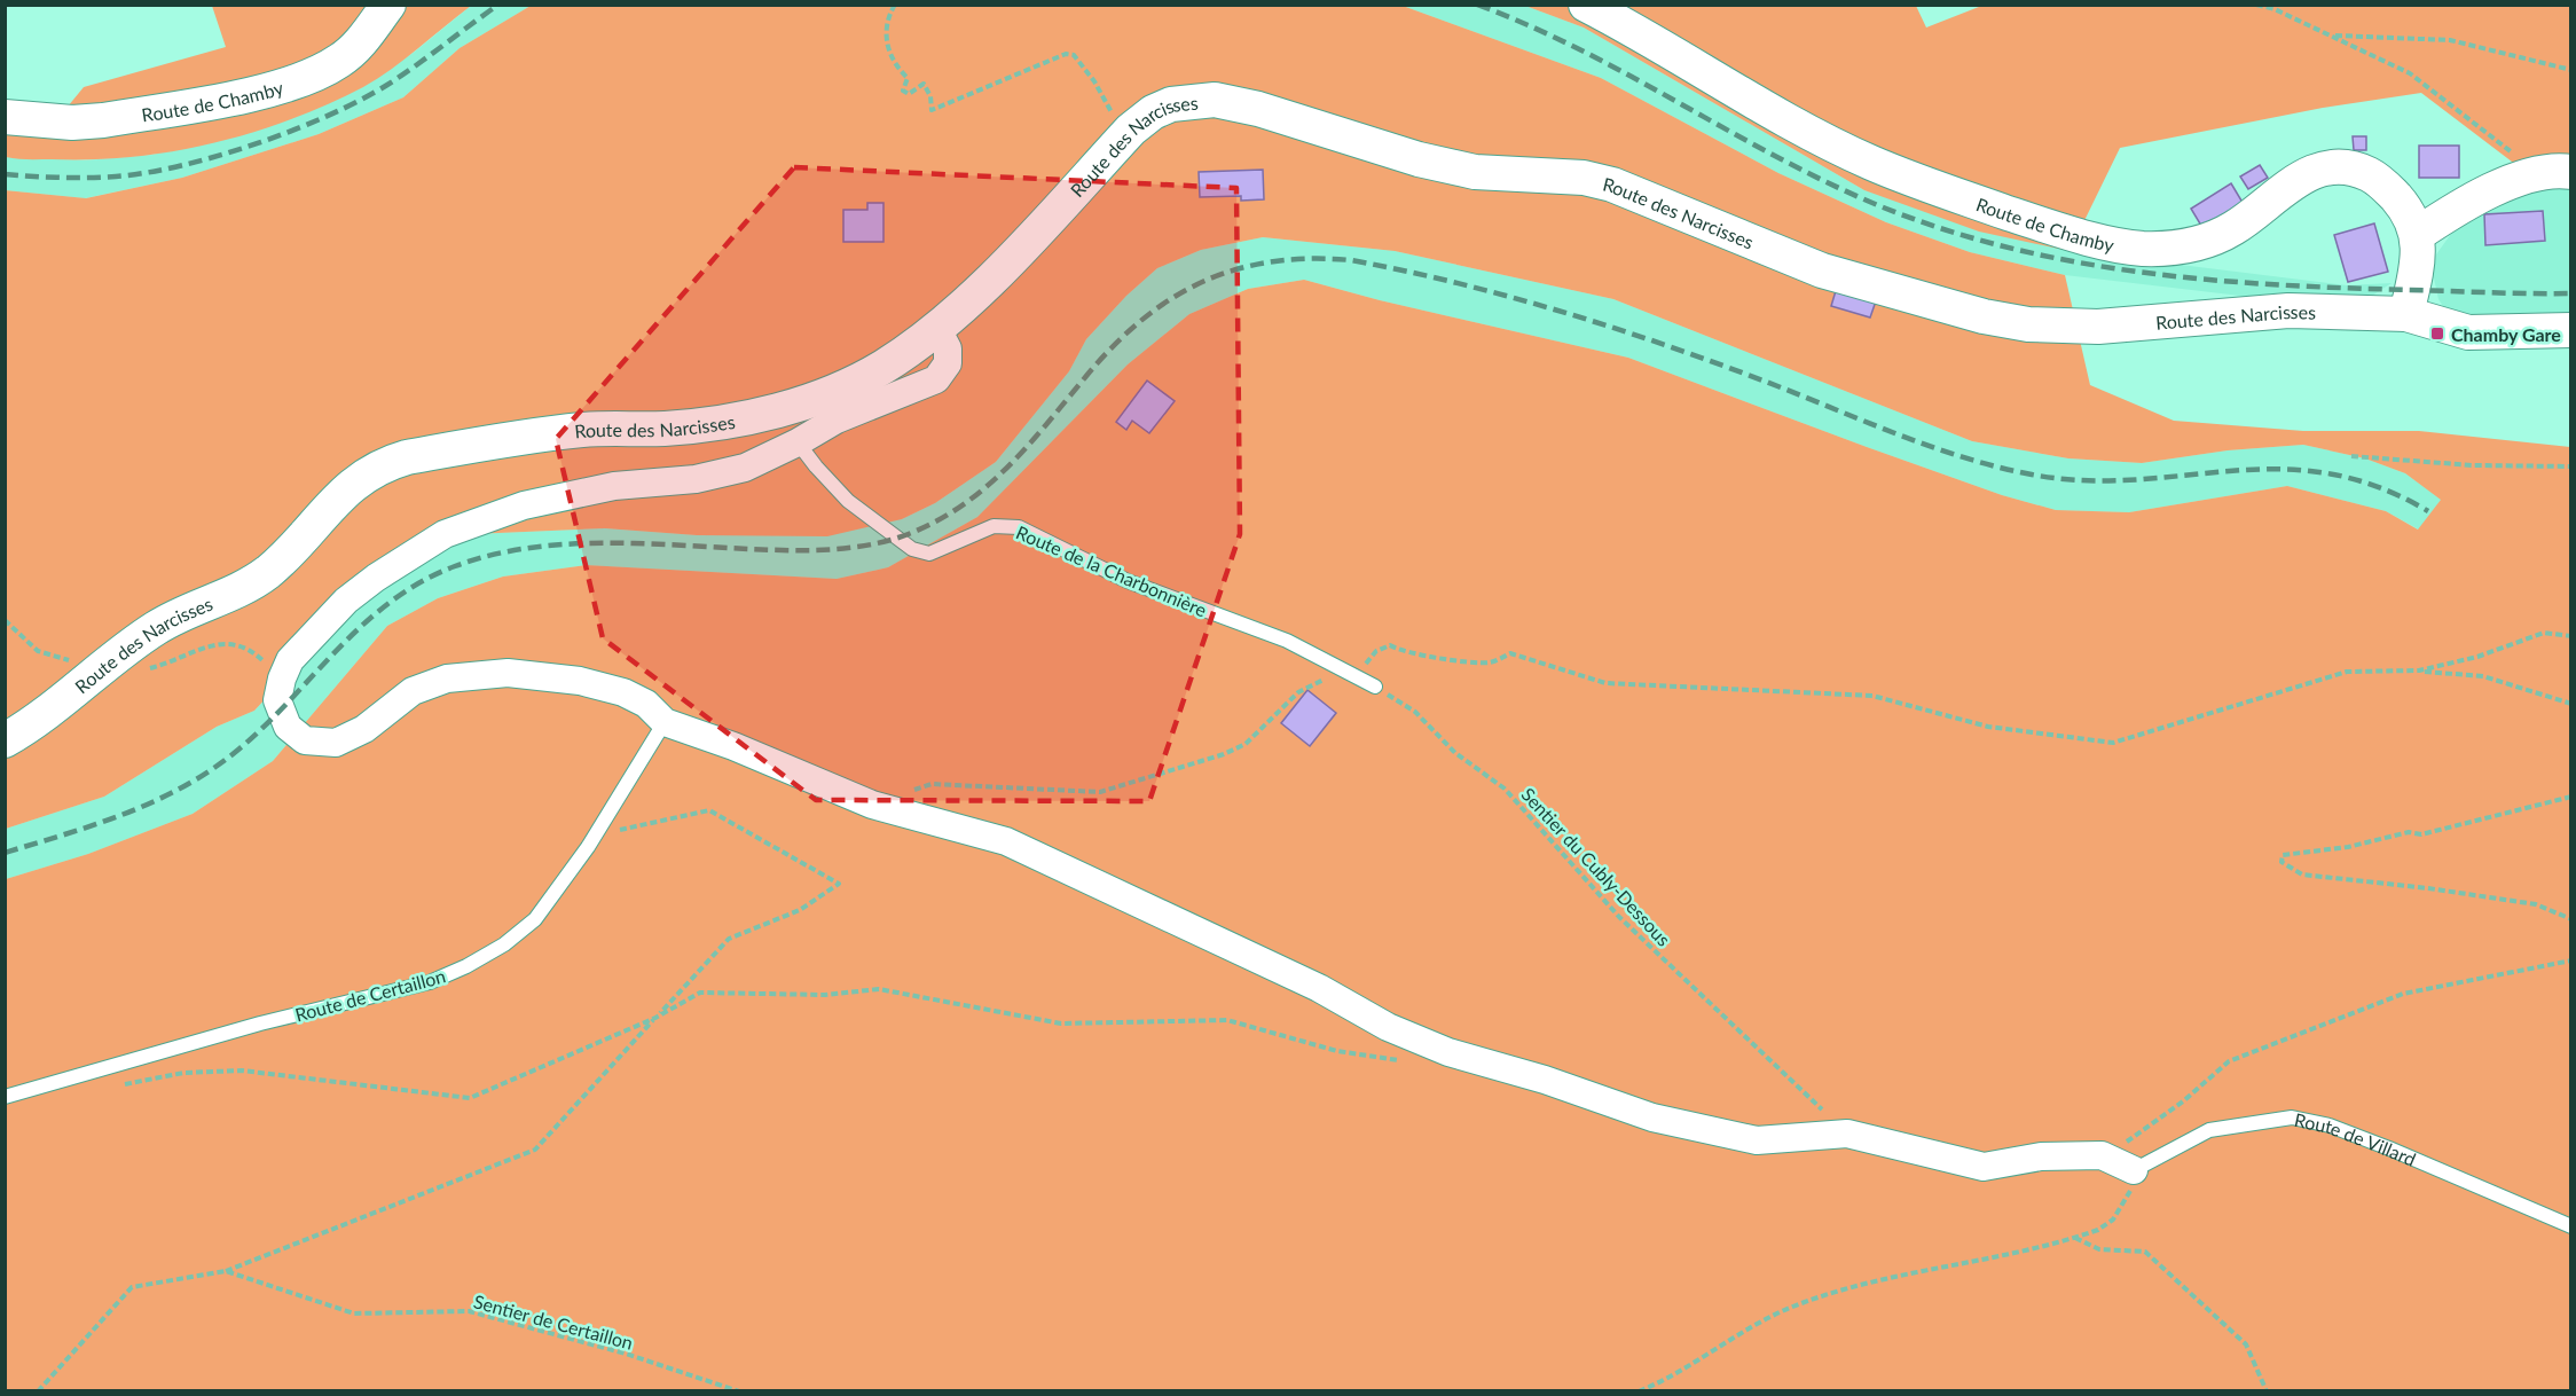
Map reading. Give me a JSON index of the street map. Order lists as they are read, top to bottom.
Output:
{
  "streets": {
    "street": ["Route de Chamby", "Route des Narcisses"],
    "lane": ["Route de la Charbonnière", "Route de Certaillon", "Route de Villard"],
    "path": ["Sentier du Cubly-Dessous", "Sentier de Certaillon"]
  },
  "crossings": [
    ["Route de la Charbonnière", "Sentier du Cubly-Dessous"]
  ],
  "places": {
    "transit": ["Chamby Gare"]
  }
}
